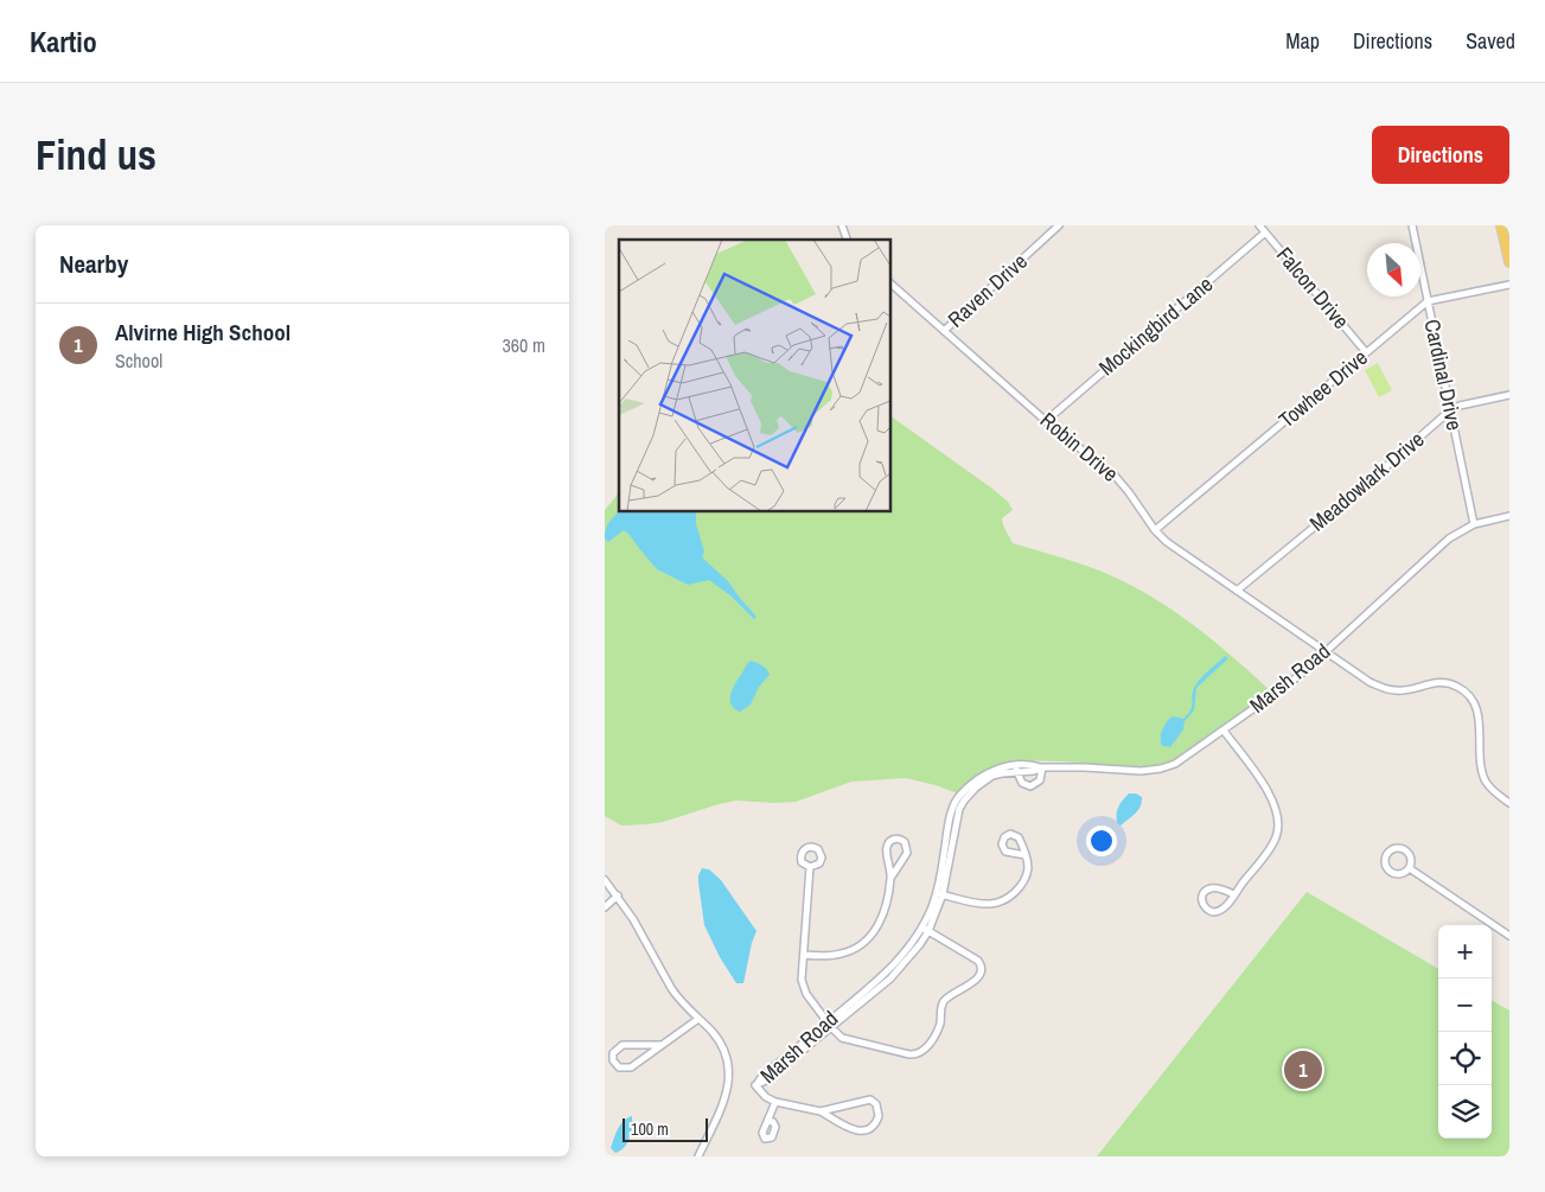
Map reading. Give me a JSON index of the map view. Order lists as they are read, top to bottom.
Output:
{
  "streets": {
    "street": [
      "Falcon Drive",
      "Raven Drive",
      "Mockingbird Lane",
      "Cardinal Drive",
      "Towhee Drive",
      "Robin Drive",
      "Meadowlark Drive",
      "Marsh Road"
    ]
  },
  "crossings": [
    ["Falcon Drive", "Mockingbird Lane"],
    ["Falcon Drive", "Towhee Drive"],
    ["Raven Drive", "Robin Drive"],
    ["Mockingbird Lane", "Robin Drive"],
    ["Cardinal Drive", "Towhee Drive"],
    ["Cardinal Drive", "Meadowlark Drive"],
    ["Cardinal Drive", "Marsh Road"],
    ["Towhee Drive", "Robin Drive"],
    ["Robin Drive", "Meadowlark Drive"],
    ["Robin Drive", "Marsh Road"]
  ],
  "scale_bar": "100 m",
  "north": "bottom right",
  "page": {
    "header": "Kartio",
    "nav": ["Map", "Directions", "Saved"],
    "buttons": "Directions",
    "title": "Find us",
    "heading": "Nearby",
    "list": [
      {
        "mark": "1",
        "name": "Alvirne High School",
        "note": "School",
        "value": "360 m"
      }
    ],
    "map_buttons": ["+", "−"],
    "pins": "1",
    "scale": "100 m"
  }
}
